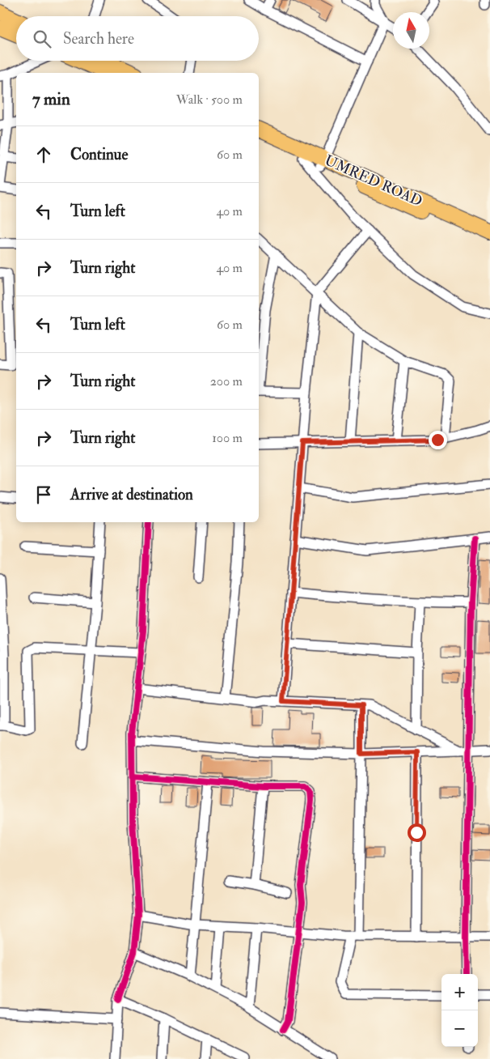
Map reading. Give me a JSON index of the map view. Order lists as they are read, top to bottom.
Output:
{
  "streets": {
    "highway": ["UMRED ROAD"]
  },
  "north": "top",
  "page": {
    "search": "Search here",
    "heading": ["7 min", "Walk · 500 m"],
    "list": [
      ["Continue", "60 m"],
      ["Turn left", "40 m"],
      ["Turn right", "40 m"],
      ["Turn left", "60 m"],
      ["Turn right", "200 m"],
      ["Turn right", "100 m"],
      "Arrive at destination"
    ],
    "map_buttons": ["+", "−"]
  }
}
